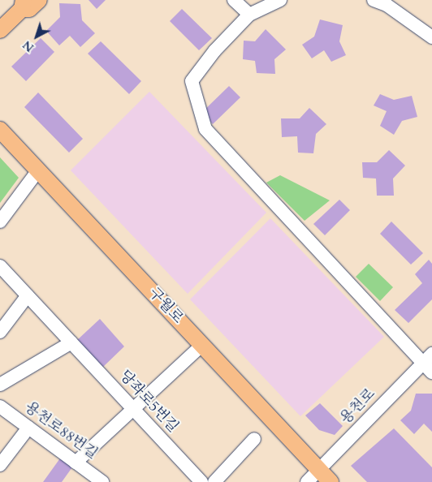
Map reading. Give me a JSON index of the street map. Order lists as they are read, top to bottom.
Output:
{
  "streets": {
    "main road": ["구월로"],
    "street": ["당좌로5번길", "용천로", "용천로88번길"]
  },
  "crossings": [
    ["구월로", "용천로"]
  ],
  "north": "bottom left"
}
